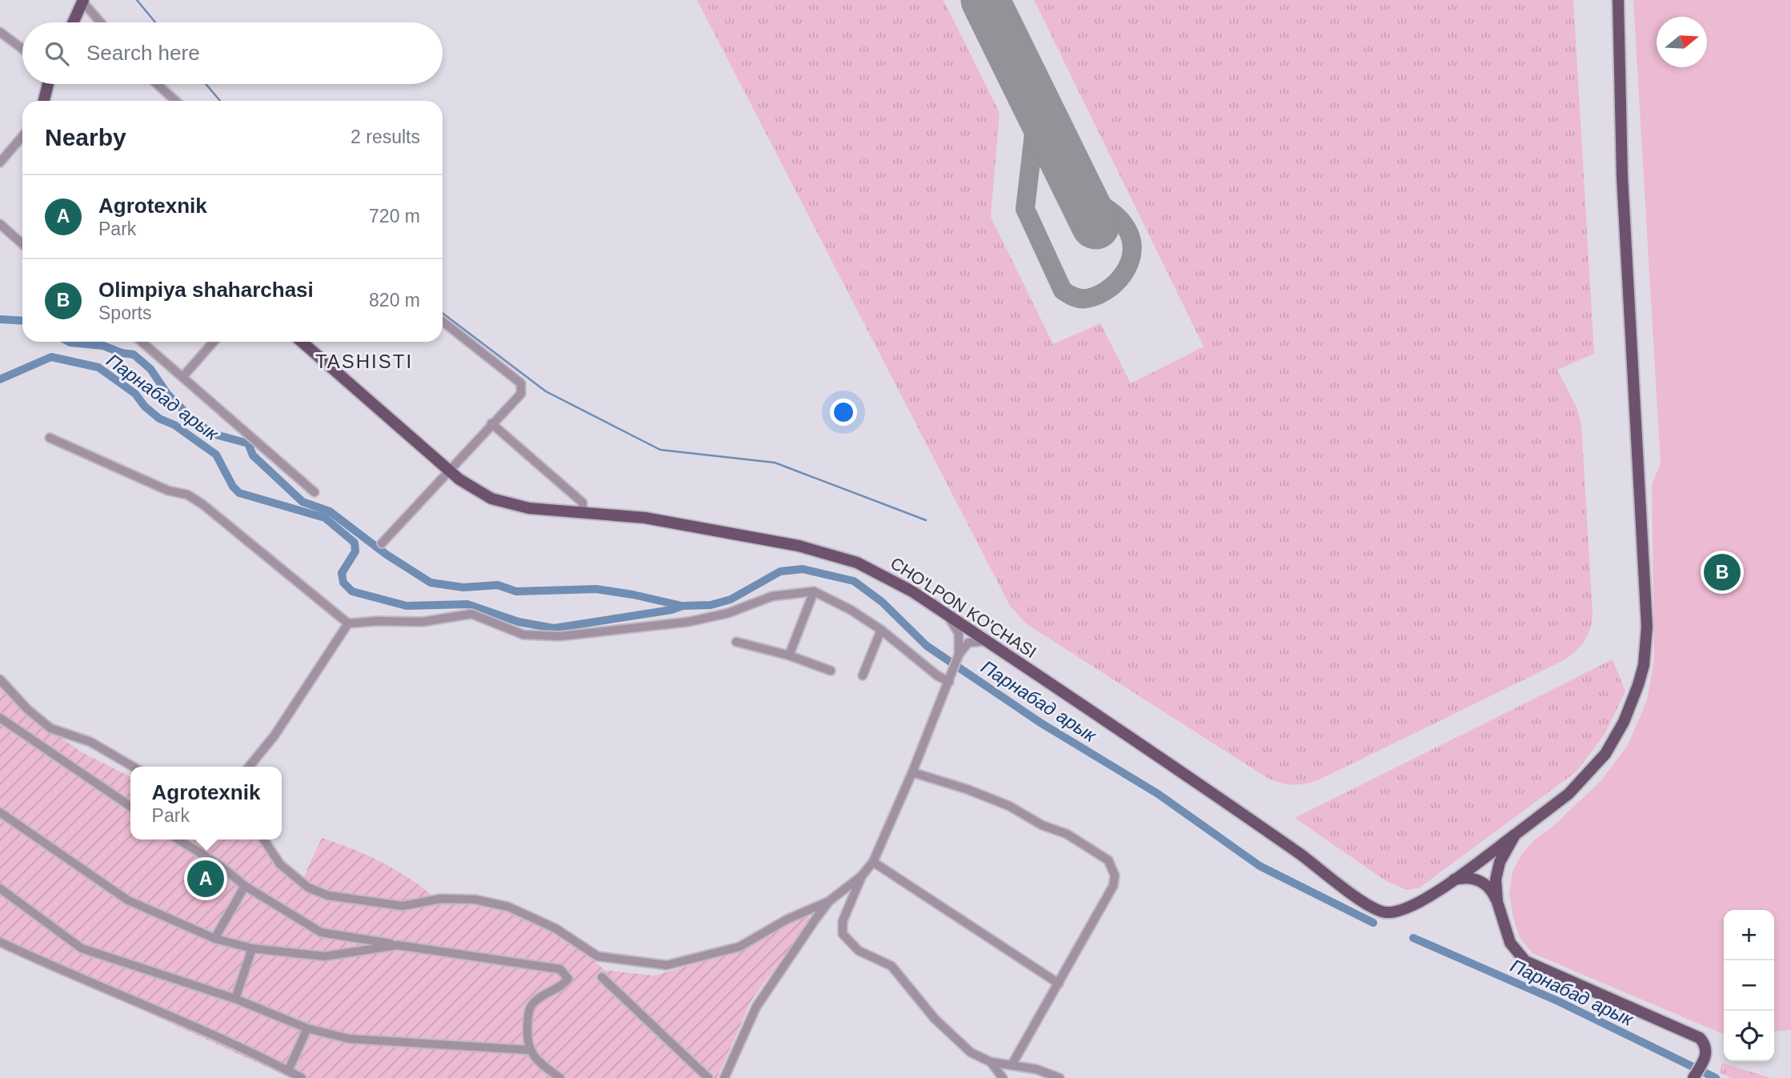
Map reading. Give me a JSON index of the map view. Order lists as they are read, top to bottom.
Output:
{
  "streets": {
    "main road": ["CHO'LPON KO'CHASI"]
  },
  "districts": ["TASHISTI"],
  "water": ["Парнабад арык"],
  "north": "right",
  "page": {
    "search": "Search here",
    "heading": ["Nearby", "2 results"],
    "list": [
      {
        "mark": "A",
        "name": "Agrotexnik",
        "note": "Park",
        "value": "720 m"
      },
      {
        "mark": "B",
        "name": "Olimpiya shaharchasi",
        "note": "Sports",
        "value": "820 m"
      }
    ],
    "pins": ["B", "A"],
    "popup": ["Agrotexnik", "Park"],
    "map_buttons": ["+", "−"]
  }
}
